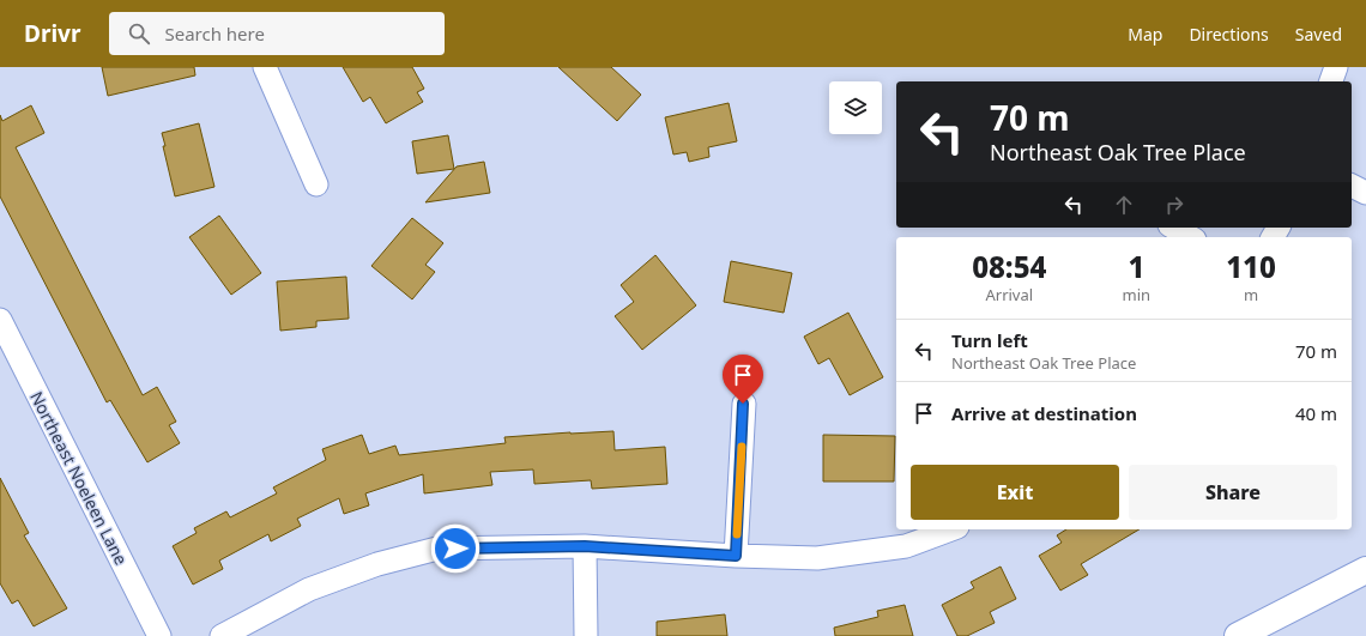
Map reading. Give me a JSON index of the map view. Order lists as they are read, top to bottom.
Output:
{
  "streets": {
    "street": ["Northeast Noeleen Lane"]
  },
  "page": {
    "header": "Drivr",
    "search": "Search here",
    "nav": ["Map", "Directions", "Saved"],
    "turn": ["70 m", "Northeast Oak Tree Place"],
    "eta": [
      "08:54",
      "Arrival",
      "1",
      "min",
      "110",
      "m"
    ],
    "list": [
      {
        "name": "Turn left",
        "note": "Northeast Oak Tree Place",
        "value": "70 m"
      },
      {
        "name": "Arrive at destination",
        "value": "40 m"
      }
    ],
    "buttons": ["Exit", "Share"]
  }
}
